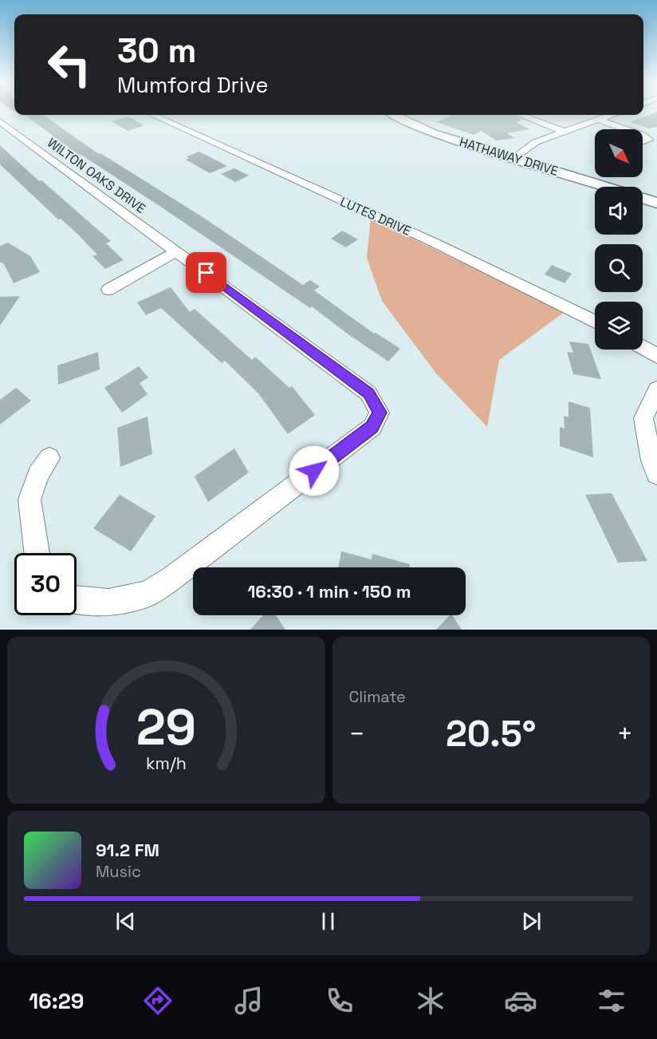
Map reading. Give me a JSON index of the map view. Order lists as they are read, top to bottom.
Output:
{
  "streets": {
    "street": ["HATHAWAY DRIVE", "WILTON OAKS DRIVE", "LUTES DRIVE"]
  },
  "north": "bottom right",
  "page": {
    "turn": ["30 m", "Mumford Drive"],
    "limit": "30",
    "trip": "16:30 · 1 min · 150 m",
    "tile": "Climate",
    "heat": ["−", "20.5°", "+"],
    "song": ["91.2 FM", "Music"],
    "tabs": "16:29",
    "gauge": ["29", "km/h"]
  }
}
